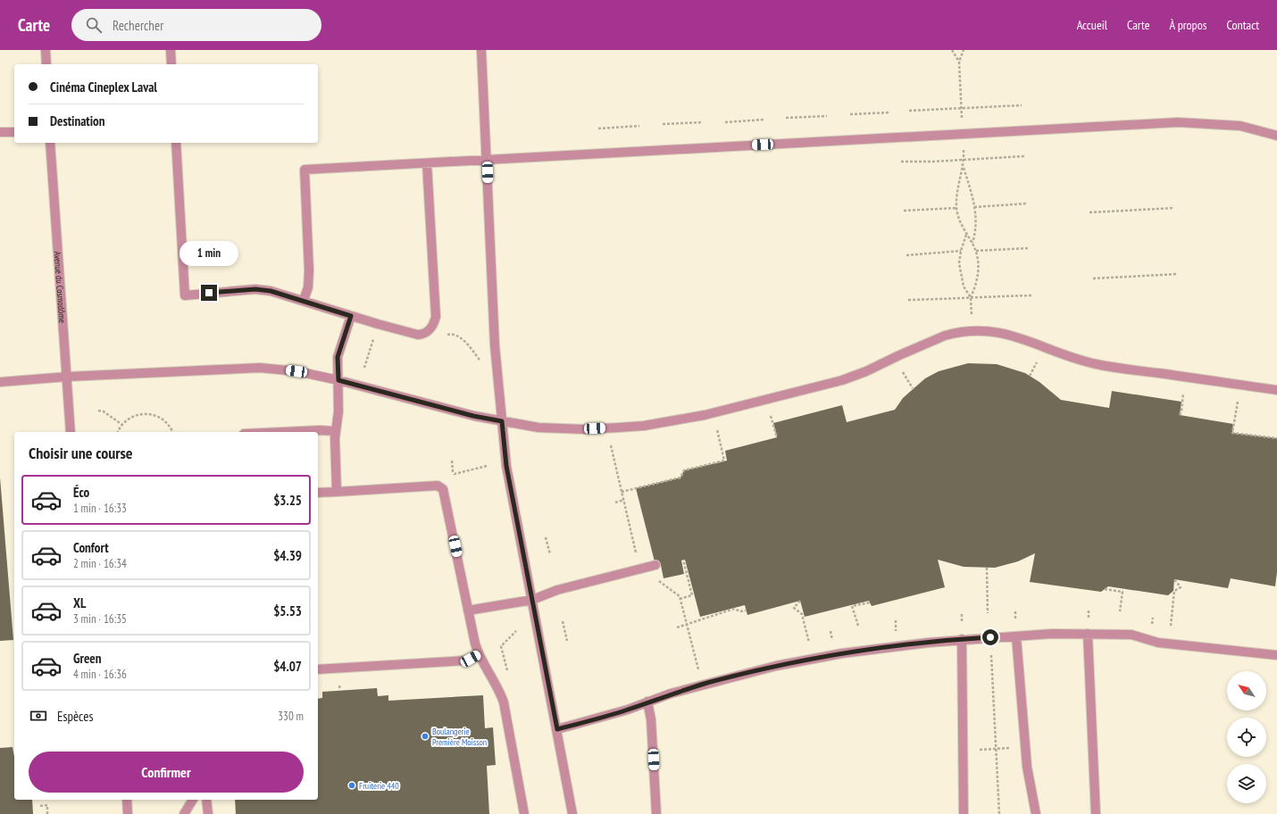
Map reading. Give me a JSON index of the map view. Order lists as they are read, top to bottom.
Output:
{
  "streets": {
    "street": ["Avenue du Cosmodôme"]
  },
  "places": ["Boulangerie Première Moisson", "Fruiterie 440"],
  "north": "top left",
  "page": {
    "header": "Carte",
    "search": "Rechercher",
    "nav": [
      "Accueil",
      "Carte",
      "À propos",
      "Contact"
    ],
    "banner": ["Cinéma Cineplex Laval", "Destination"],
    "bubble": "1 min",
    "heading": "Choisir une course",
    "list": [
      {
        "name": "Éco",
        "note": "1 min · 16:33",
        "value": "$3.25"
      },
      {
        "name": "Confort",
        "note": "2 min · 16:34",
        "value": "$4.39"
      },
      {
        "name": "XL",
        "note": "3 min · 16:35",
        "value": "$5.53"
      },
      {
        "name": "Green",
        "note": "4 min · 16:36",
        "value": "$4.07"
      }
    ],
    "pay": ["Espèces", "330 m"],
    "buttons": "Confirmer"
  }
}
